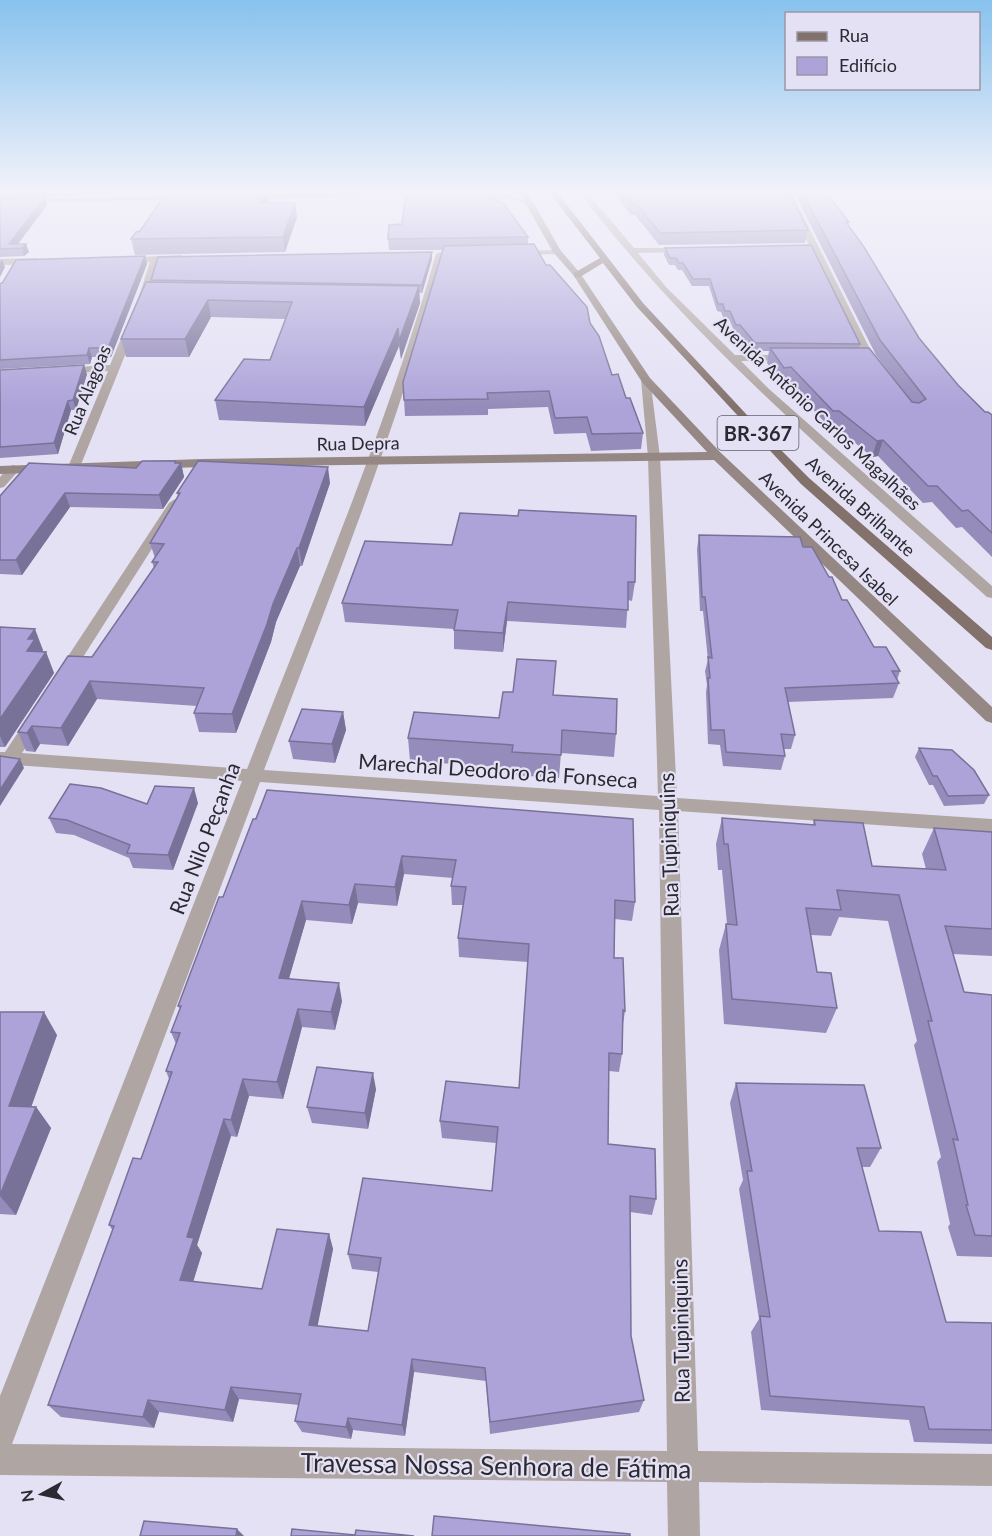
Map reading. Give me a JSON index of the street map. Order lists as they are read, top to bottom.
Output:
{
  "streets": {
    "main road": ["BR-367", "Avenida Brilhante"],
    "street": [
      "Rua Alagoas",
      "Avenida Antônio Carlos Magalhães",
      "Rua Depra",
      "Avenida Princesa Isabel",
      "Marechal Deodoro da Fonseca",
      "Rua Nilo Peçanha",
      "Rua Tupiniquins",
      "Travessa Nossa Senhora de Fátima"
    ]
  },
  "crossings": [
    ["Rua Alagoas", "Rua Depra"],
    ["Rua Depra", "Avenida Princesa Isabel"],
    ["Rua Depra", "Rua Nilo Peçanha"],
    ["Rua Depra", "Rua Tupiniquins"],
    ["Avenida Princesa Isabel", "Rua Tupiniquins"],
    ["Marechal Deodoro da Fonseca", "Rua Nilo Peçanha"],
    ["Marechal Deodoro da Fonseca", "Rua Tupiniquins"],
    ["Rua Tupiniquins", "Travessa Nossa Senhora de Fátima"]
  ],
  "legend": ["Rua", "Edifício"],
  "north": "left"
}
